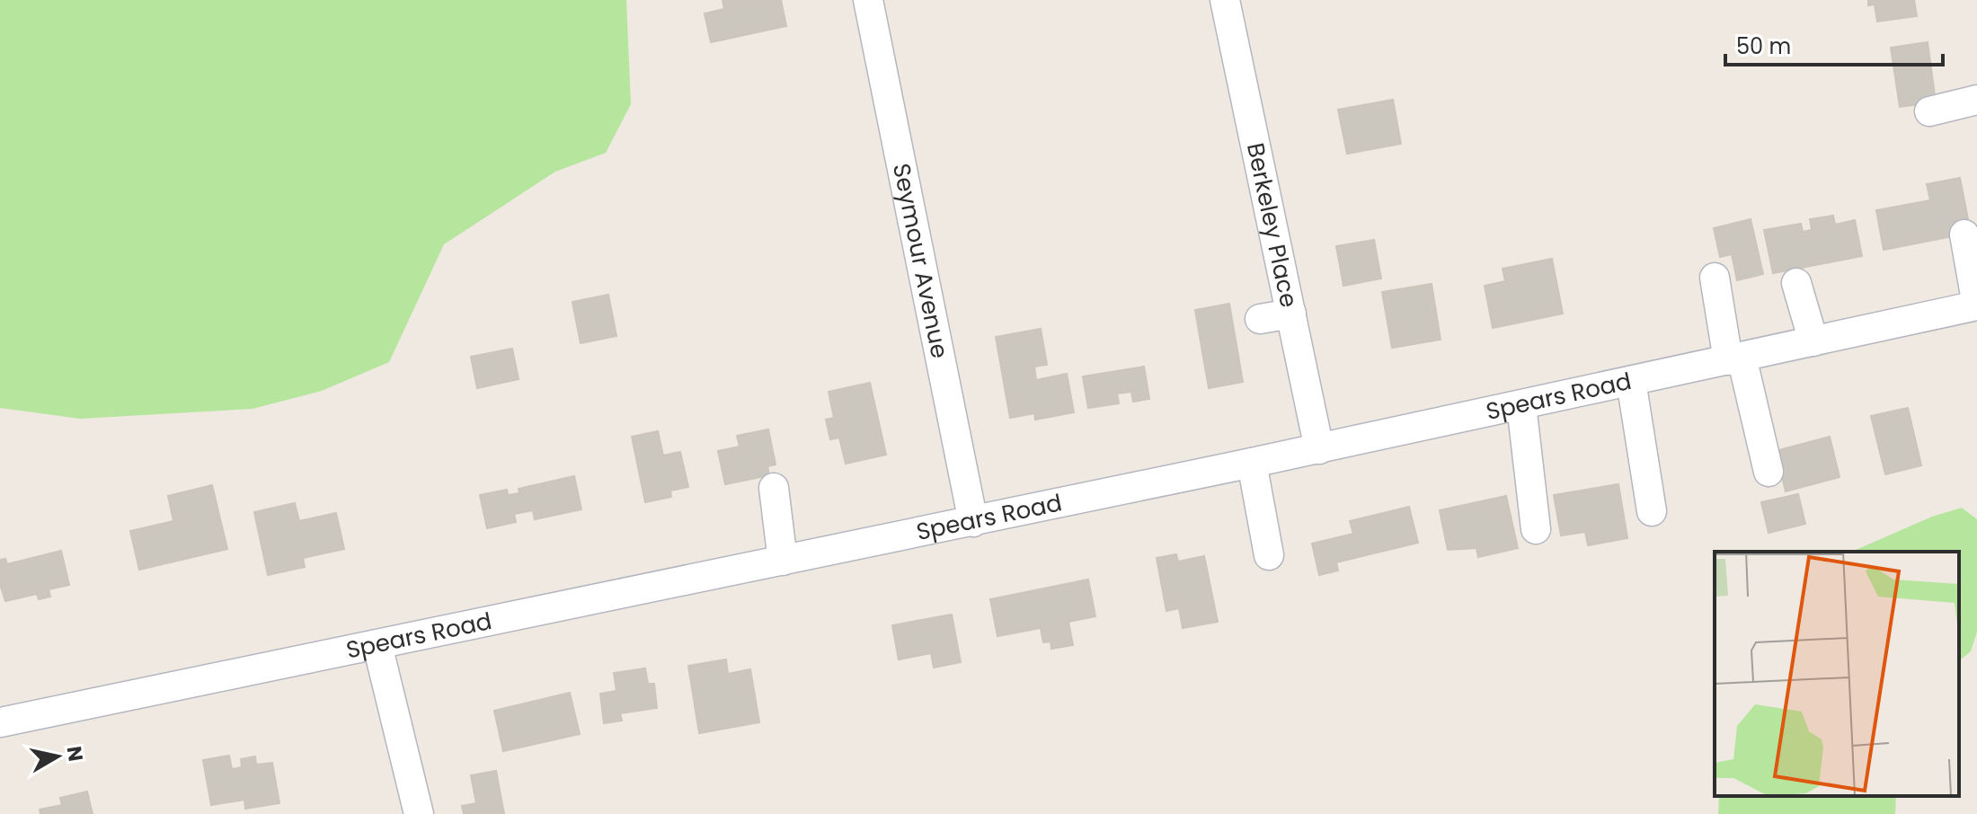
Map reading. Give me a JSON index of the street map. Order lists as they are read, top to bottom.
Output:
{
  "streets": {
    "street": ["Berkeley Place", "Seymour Avenue", "Spears Road"]
  },
  "crossings": [
    ["Berkeley Place", "Spears Road"],
    ["Seymour Avenue", "Spears Road"]
  ],
  "scale_bar": "50 m",
  "north": "right"
}
